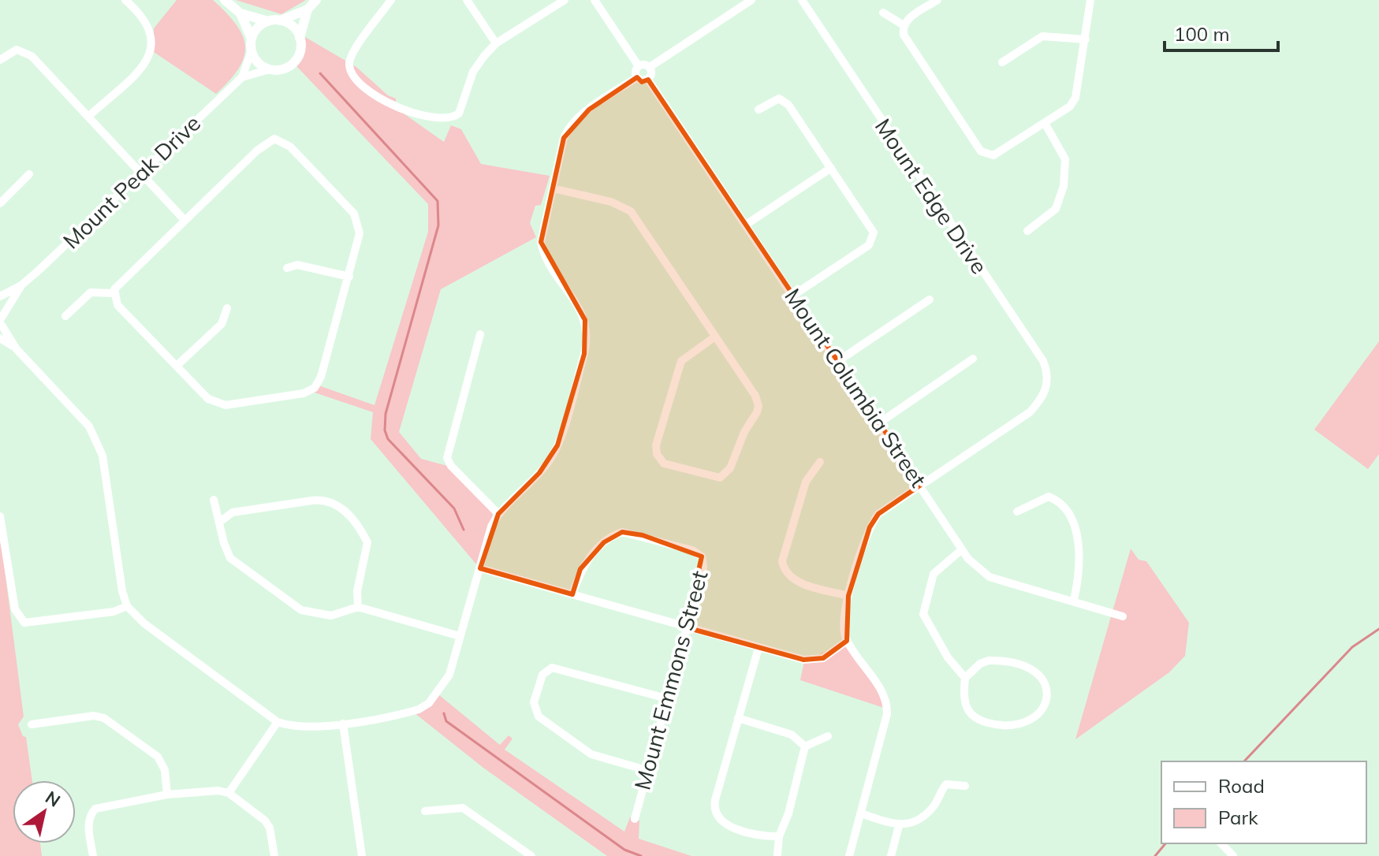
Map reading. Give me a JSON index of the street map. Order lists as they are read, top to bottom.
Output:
{
  "streets": {
    "street": [
      "Mount Peak Drive",
      "Mount Edge Drive",
      "Mount Columbia Street",
      "Mount Emmons Street"
    ]
  },
  "crossings": [
    ["Mount Edge Drive", "Mount Columbia Street"]
  ],
  "legend": ["Road", "Park"],
  "scale_bar": "100 m",
  "north": "top right"
}
